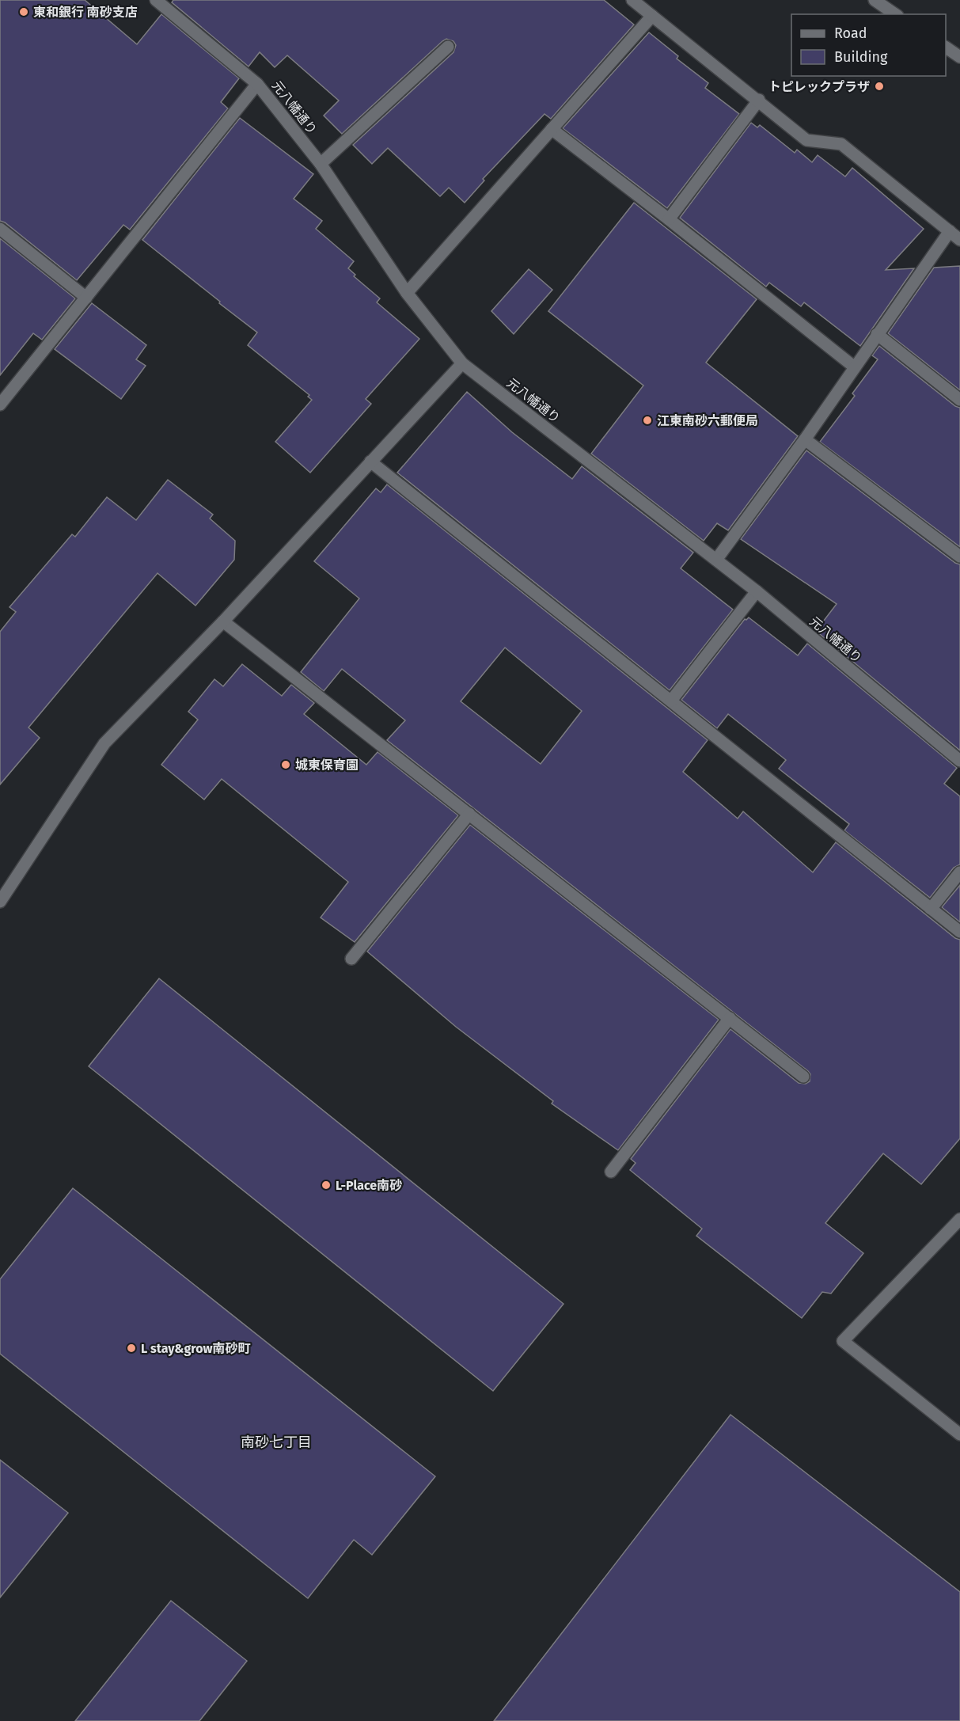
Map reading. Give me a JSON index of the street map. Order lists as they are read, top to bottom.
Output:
{
  "streets": {
    "street": ["元八幡通り"]
  },
  "districts": ["南砂七丁目"],
  "places": [
    "東和銀行 南砂支店",
    "トピレックプラザ",
    "江東南砂六郵便局",
    "城東保育園",
    "L-Place南砂",
    "L stay&grow南砂町"
  ],
  "legend": ["Road", "Building"]
}
